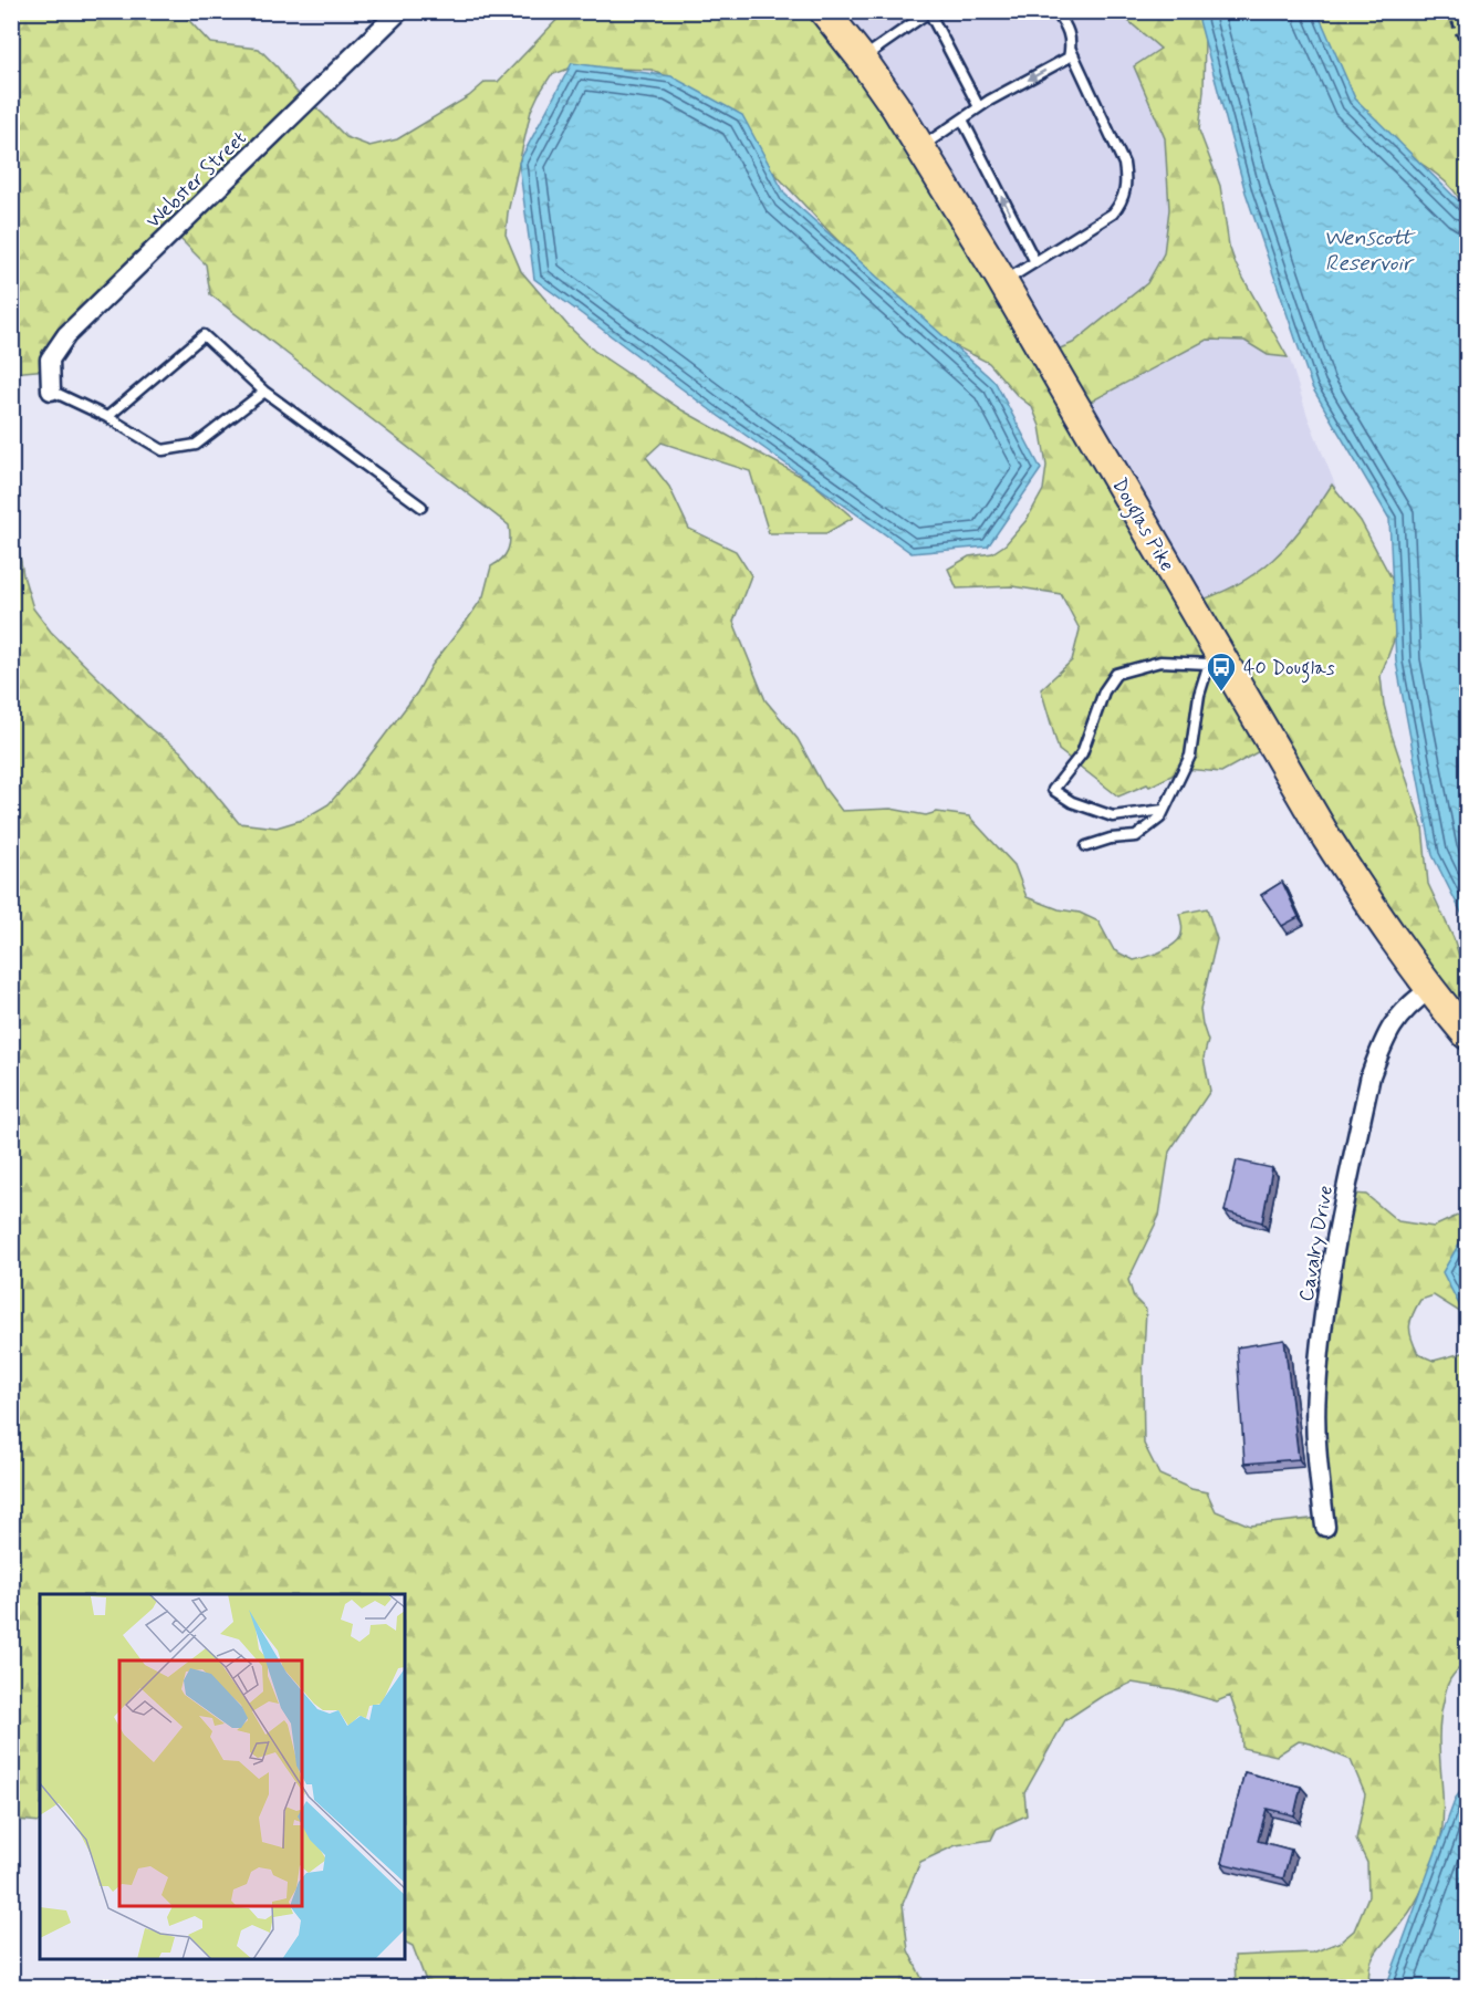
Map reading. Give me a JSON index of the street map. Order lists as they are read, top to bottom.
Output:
{
  "streets": {
    "main road": ["Douglas Pike"],
    "street": ["Webster Street", "Cavalry Drive"]
  },
  "crossings": [
    ["Douglas Pike", "Cavalry Drive"]
  ],
  "water": ["Wenscott Reservoir"],
  "places": {
    "bus stop": ["40 Douglas"]
  }
}
